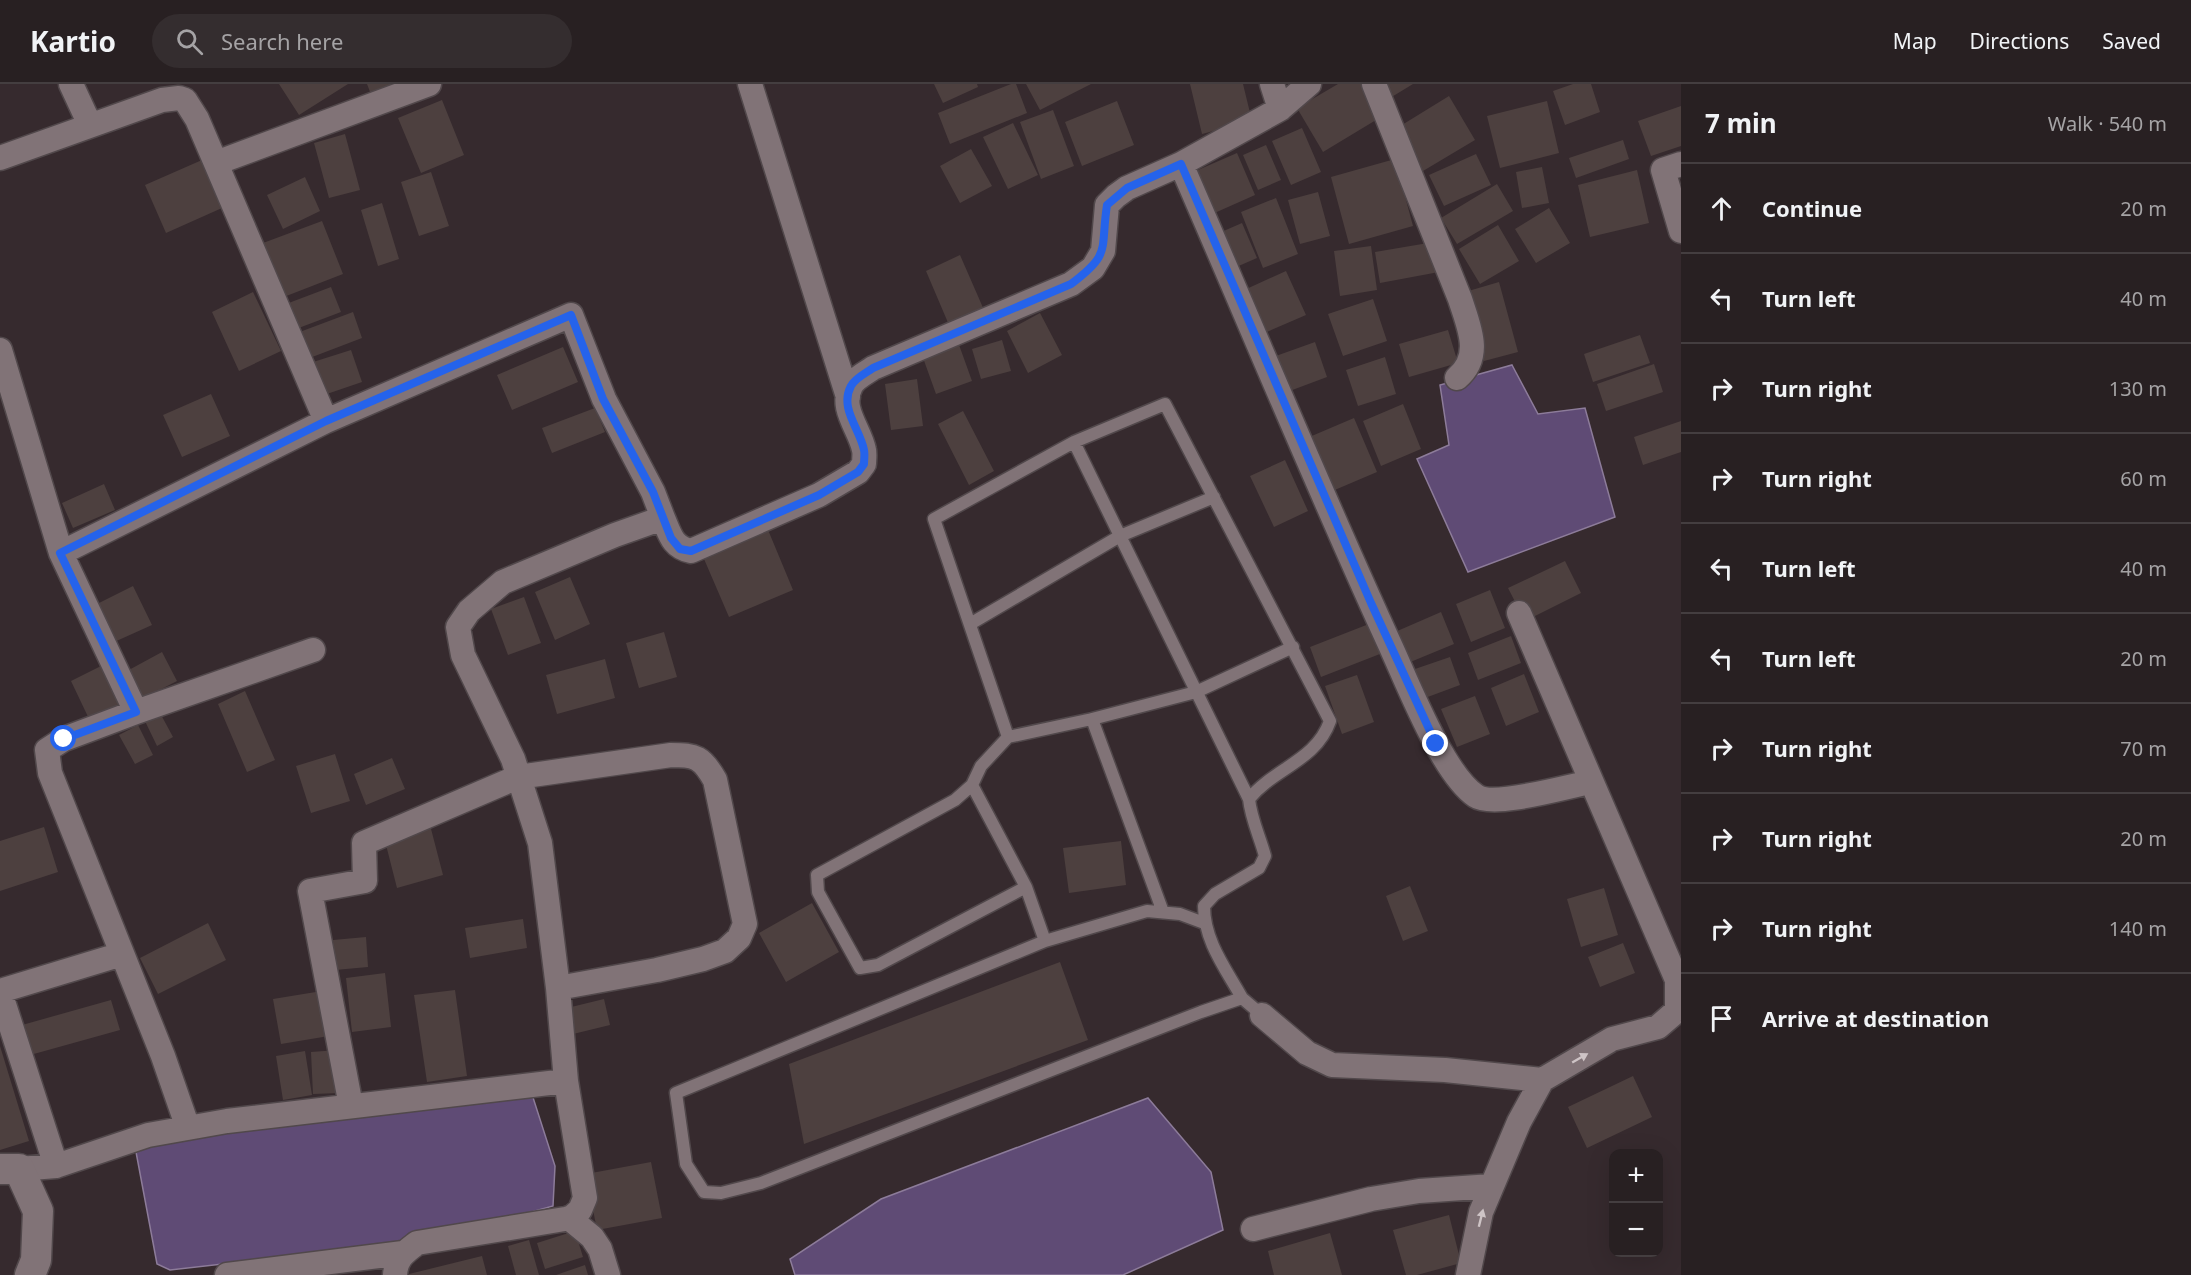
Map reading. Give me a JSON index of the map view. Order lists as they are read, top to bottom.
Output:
{
  "page": {
    "header": "Kartio",
    "search": "Search here",
    "nav": ["Map", "Directions", "Saved"],
    "heading": ["7 min", "Walk · 540 m"],
    "list": [
      ["Continue", "20 m"],
      ["Turn left", "40 m"],
      ["Turn right", "130 m"],
      ["Turn right", "60 m"],
      ["Turn left", "40 m"],
      ["Turn left", "20 m"],
      ["Turn right", "70 m"],
      ["Turn right", "20 m"],
      ["Turn right", "140 m"],
      "Arrive at destination"
    ],
    "map_buttons": ["+", "−"]
  }
}
